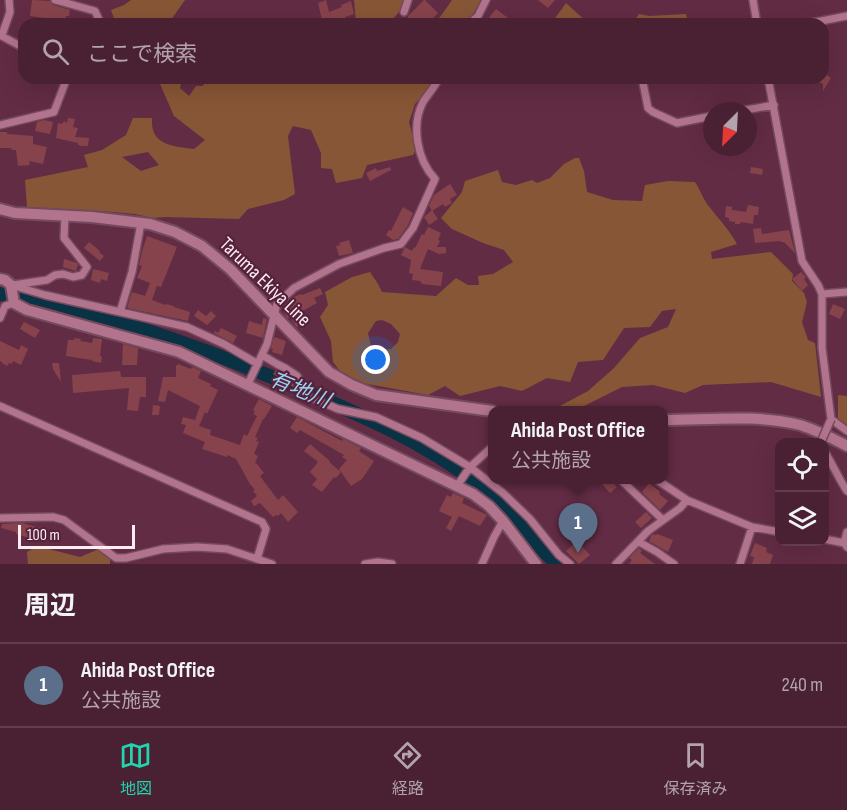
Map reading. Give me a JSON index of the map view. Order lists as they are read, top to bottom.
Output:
{
  "streets": {
    "main road": ["Taruma Ekiya Line"]
  },
  "water": ["有地川"],
  "scale_bar": "100 m",
  "north": "bottom left",
  "page": {
    "search": "ここで検索",
    "popup": ["Ahida Post Office", "公共施設"],
    "pins": "1",
    "scale": "100 m",
    "heading": "周辺",
    "list": [
      {
        "mark": "1",
        "name": "Ahida Post Office",
        "note": "公共施設",
        "value": "240 m"
      }
    ],
    "nav": ["地図", "経路", "保存済み"]
  }
}
